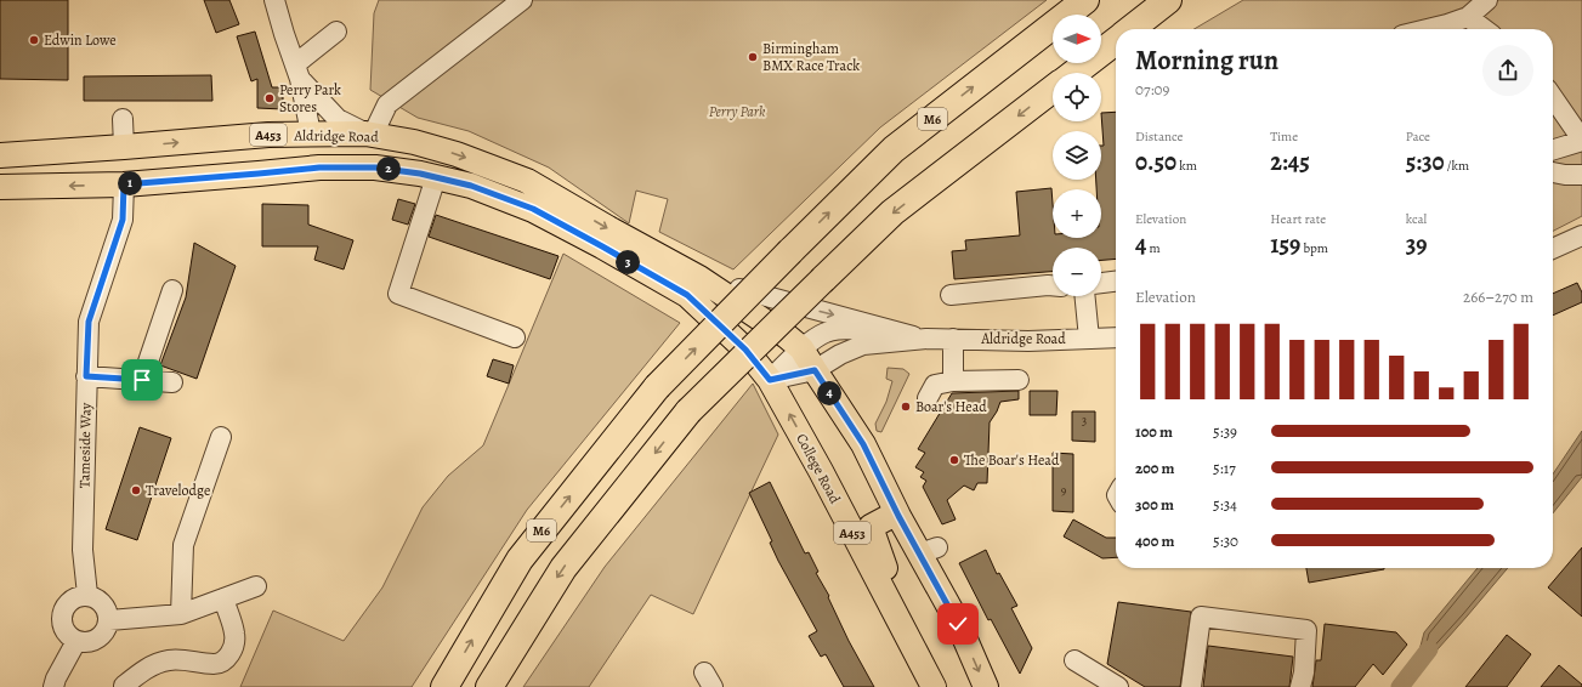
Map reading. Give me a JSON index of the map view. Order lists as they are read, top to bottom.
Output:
{
  "streets": {
    "highway": ["M6"],
    "main road": ["A453", "Aldridge Road", "College Road"],
    "street": ["Tameside Way"]
  },
  "crossings": [
    ["A453", "Aldridge Road"],
    ["A453", "Tameside Way"],
    ["A453", "College Road"],
    ["Aldridge Road", "College Road"]
  ],
  "parks": ["Perry Park"],
  "places": [
    "Edwin Lowe",
    "Birmingham BMX Race Track",
    "Perry Park Stores",
    "Boar's Head",
    "The Boar's Head",
    "Travelodge"
  ],
  "house_numbers": ["3", "9"],
  "north": "right",
  "page": {
    "map_buttons": ["+", "−"],
    "heading": ["Morning run", "07:09"],
    "stats": [
      ["Distance", "0.50 km"],
      ["Time", "2:45"],
      ["Pace", "5:30 /km"],
      ["Elevation", "4 m"],
      ["Heart rate", "159 bpm"],
      ["kcal", "39"]
    ],
    "pins": [
      "2",
      "1",
      "3",
      "4"
    ],
    "chart": ["Elevation", "266–270 m"],
    "list": [
      {
        "name": "100 m",
        "note": "5:39"
      },
      {
        "name": "200 m",
        "note": "5:17"
      },
      {
        "name": "300 m",
        "note": "5:34"
      },
      {
        "name": "400 m",
        "note": "5:30"
      }
    ]
  }
}
